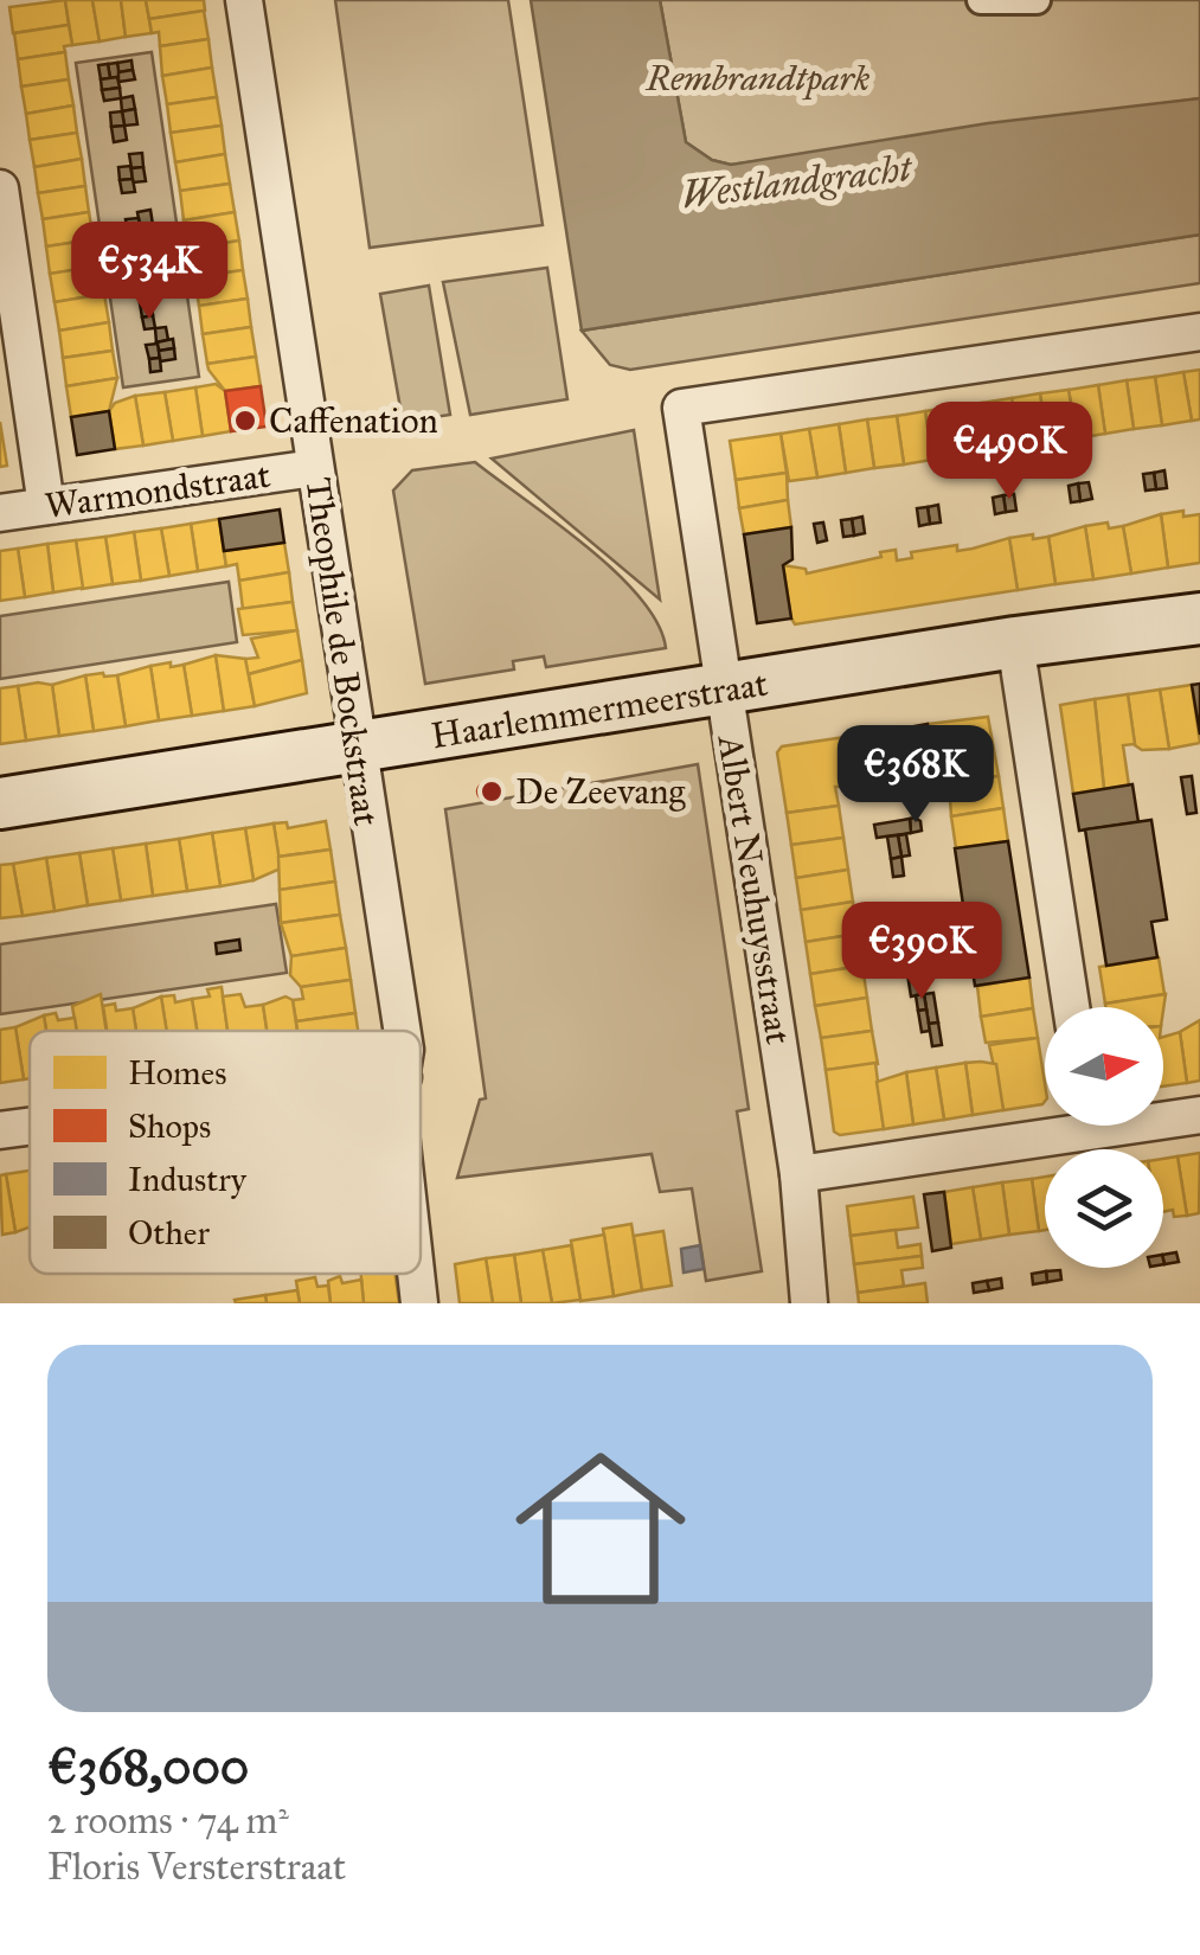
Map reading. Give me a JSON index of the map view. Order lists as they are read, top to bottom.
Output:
{
  "streets": {
    "main road": ["Haarlemmermeerstraat"],
    "street": ["Warmondstraat", "Theophile de Bockstraat", "Albert Neuhuysstraat"]
  },
  "crossings": [
    ["Warmondstraat", "Theophile de Bockstraat"],
    ["Theophile de Bockstraat", "Haarlemmermeerstraat"],
    ["Haarlemmermeerstraat", "Albert Neuhuysstraat"]
  ],
  "water": ["Westlandgracht"],
  "parks": ["Rembrandtpark"],
  "places": ["Caffenation", "De Zeevang"],
  "legend": [
    "Homes",
    "Shops",
    "Industry",
    "Other"
  ],
  "north": "right",
  "page": {
    "price": [
      "€534K",
      "€490K",
      "€368K",
      "€390K"
    ],
    "list": [
      {
        "name": "€368,000",
        "note": "2 rooms · 74 m² · Floris Versterstraat"
      }
    ]
  }
}
